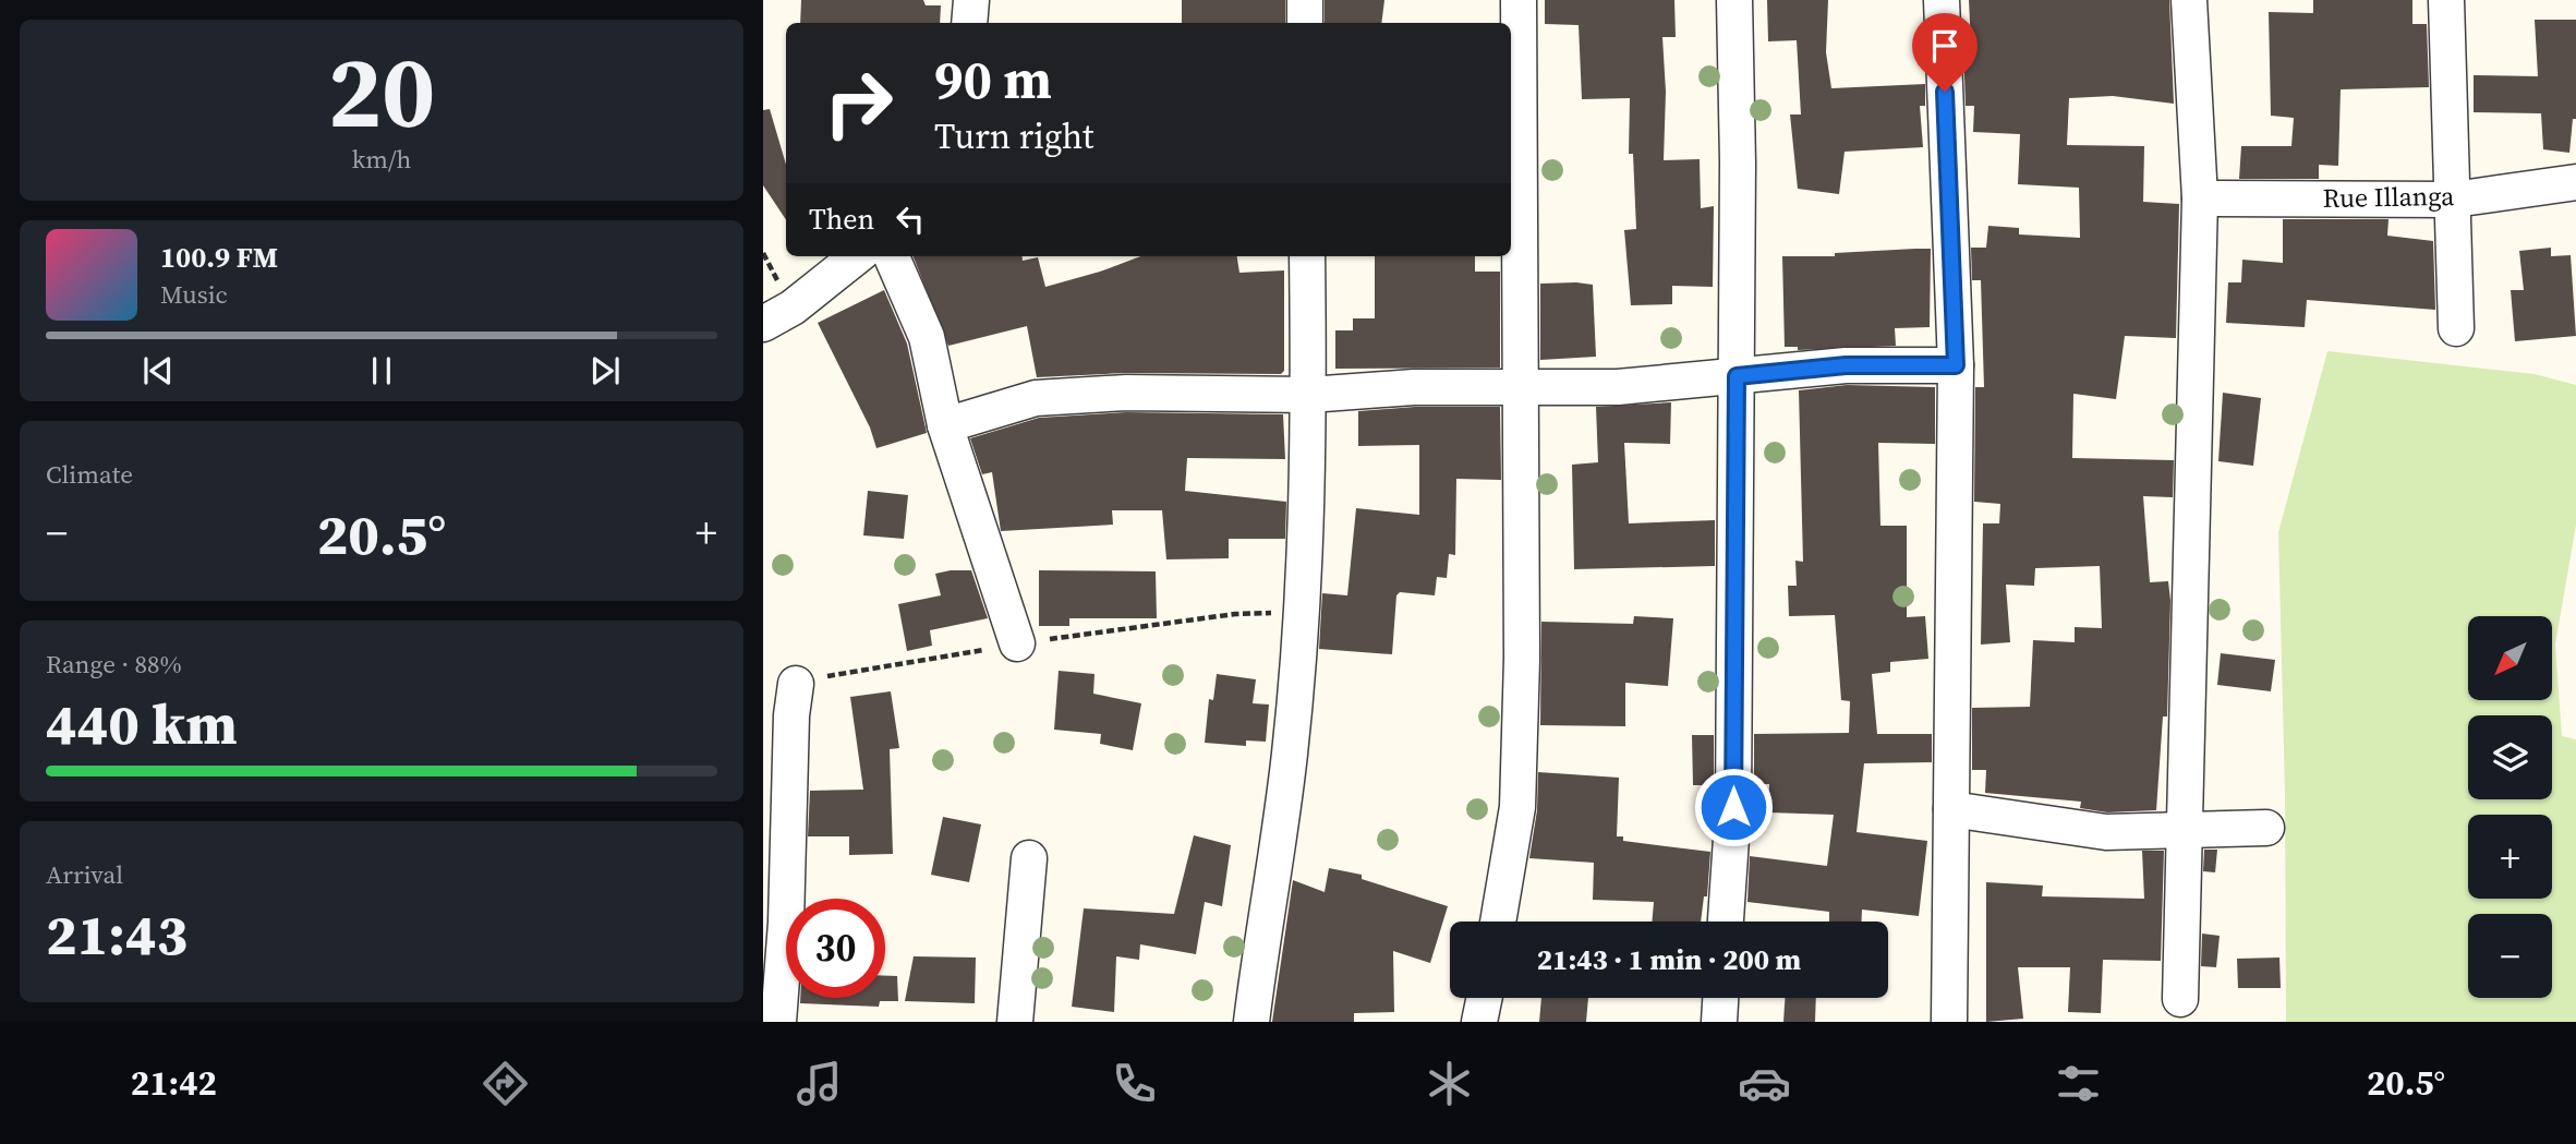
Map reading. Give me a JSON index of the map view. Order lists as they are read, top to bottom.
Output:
{
  "streets": {
    "street": ["Rue Illanga"]
  },
  "north": "bottom left",
  "page": {
    "tile": [
      ["20", "km/h"],
      "Climate",
      ["Range · 88%", "440 km"],
      ["Arrival", "21:43"]
    ],
    "turn": ["90 m", "Turn right"],
    "then": "Then",
    "song": ["100.9 FM", "Music"],
    "heat": ["−", "20.5°", "+"],
    "map_buttons": ["+", "−"],
    "limit": "30",
    "trip": "21:43 · 1 min · 200 m",
    "tabs": ["21:42", "20.5°"]
  }
}
